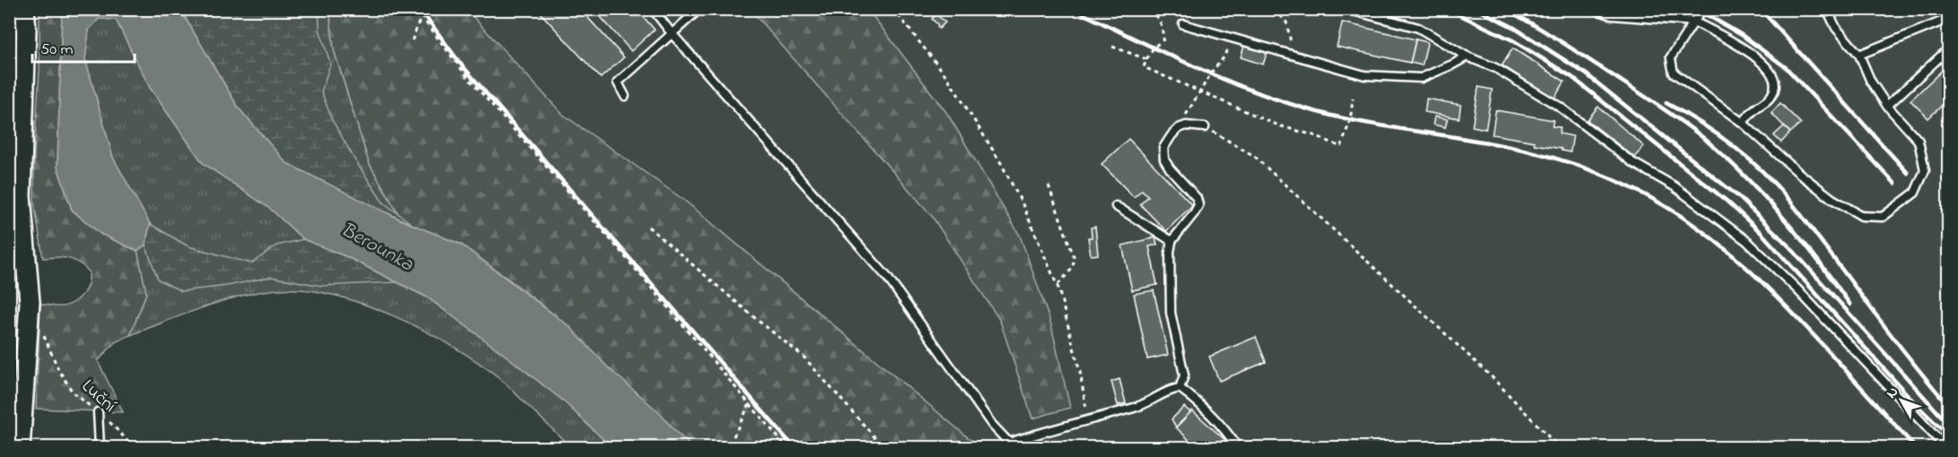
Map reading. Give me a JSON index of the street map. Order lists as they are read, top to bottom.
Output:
{
  "streets": {
    "path": ["Luční"]
  },
  "water": ["Berounka"],
  "scale_bar": "50 m",
  "north": "top left"
}
